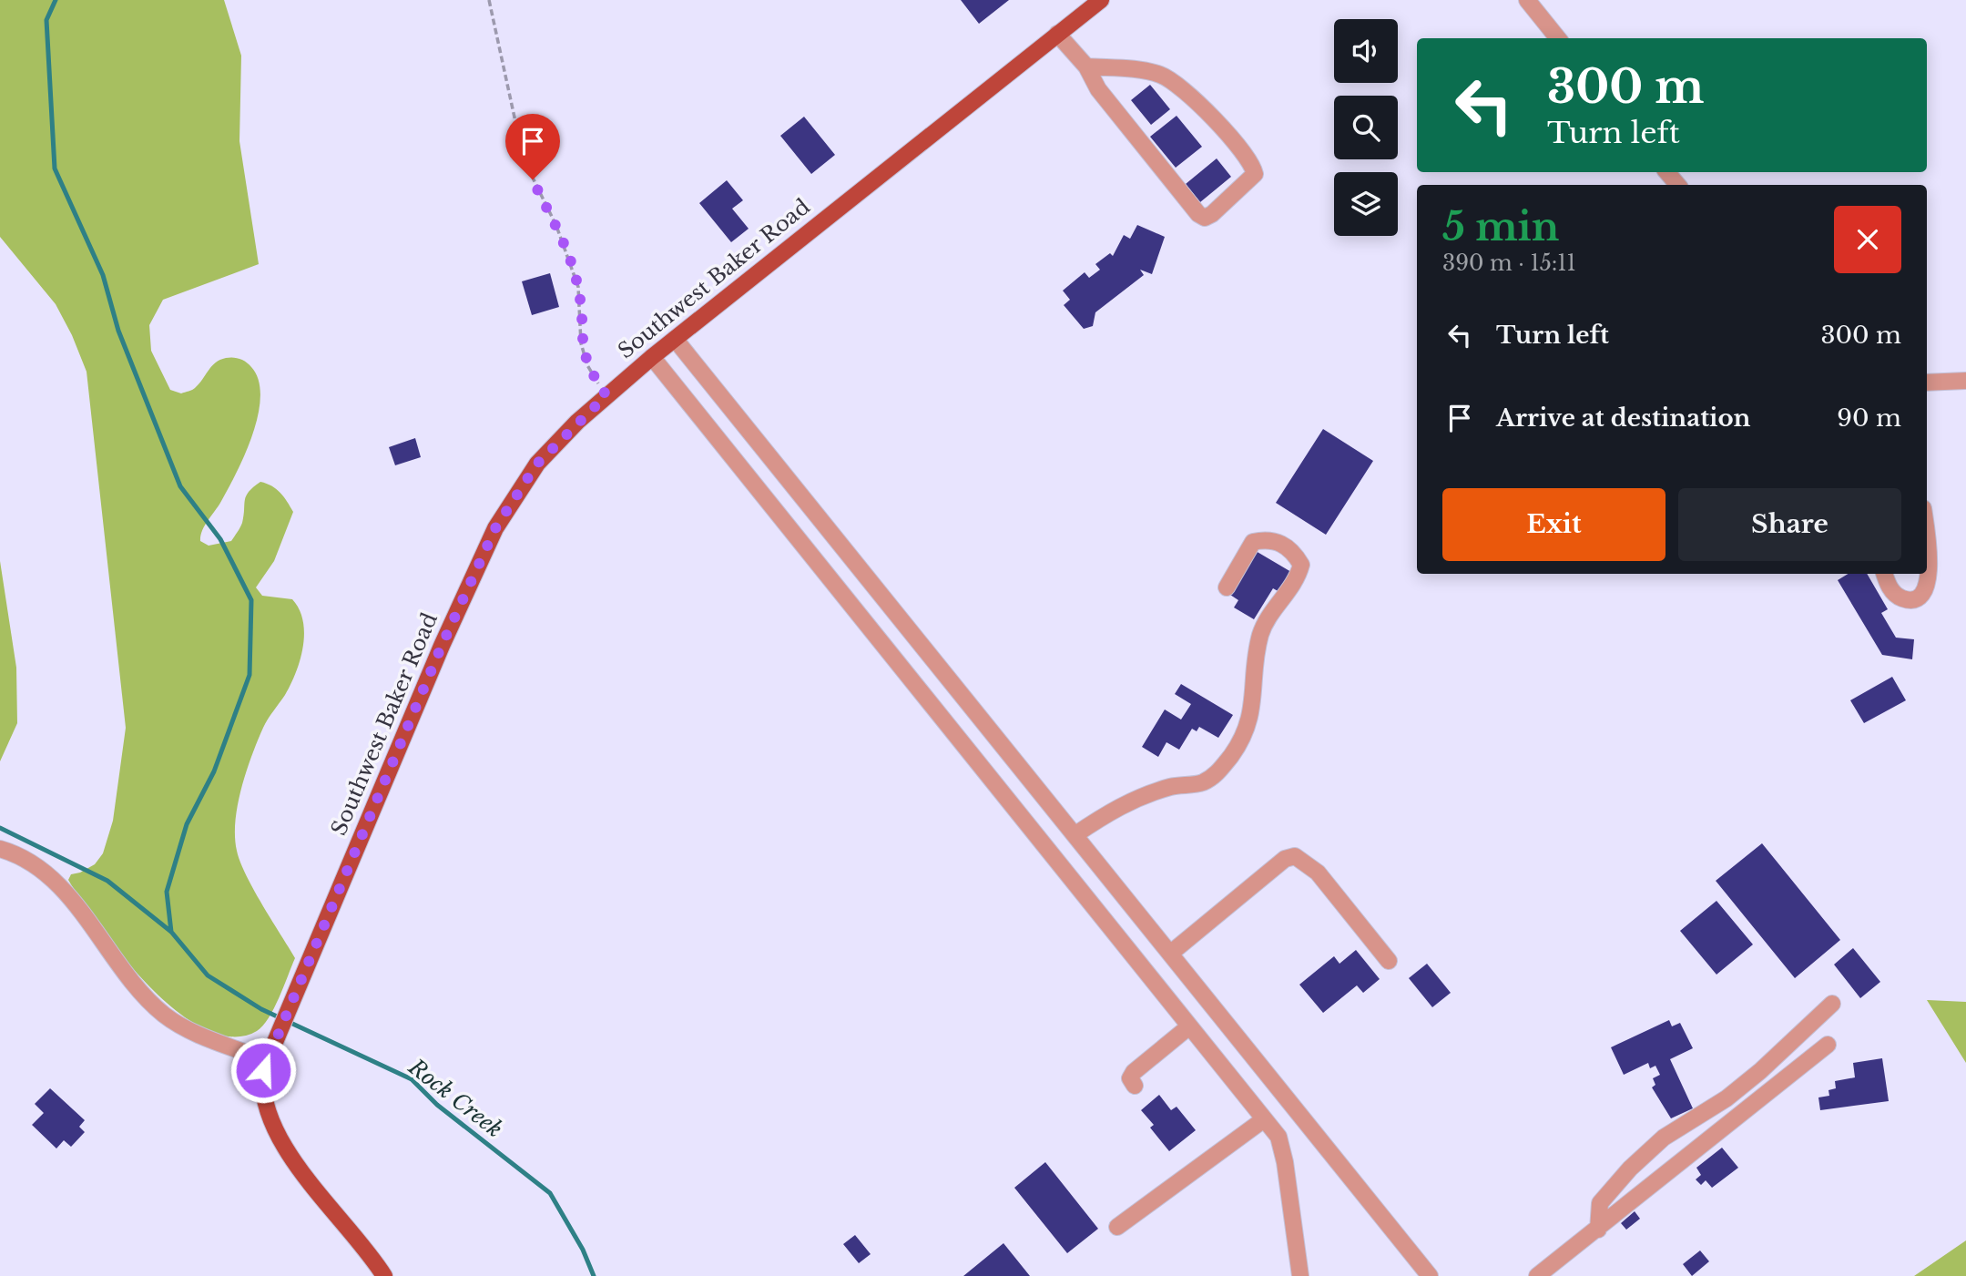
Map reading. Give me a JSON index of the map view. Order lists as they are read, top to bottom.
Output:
{
  "streets": {
    "main road": ["Southwest Baker Road"]
  },
  "water": ["Rock Creek"],
  "page": {
    "turn": ["300 m", "Turn left"],
    "heading": ["5 min", "390 m · 15:11"],
    "list": [
      {
        "name": "Turn left",
        "value": "300 m"
      },
      {
        "name": "Arrive at destination",
        "value": "90 m"
      }
    ],
    "buttons": ["Exit", "Share"]
  }
}
